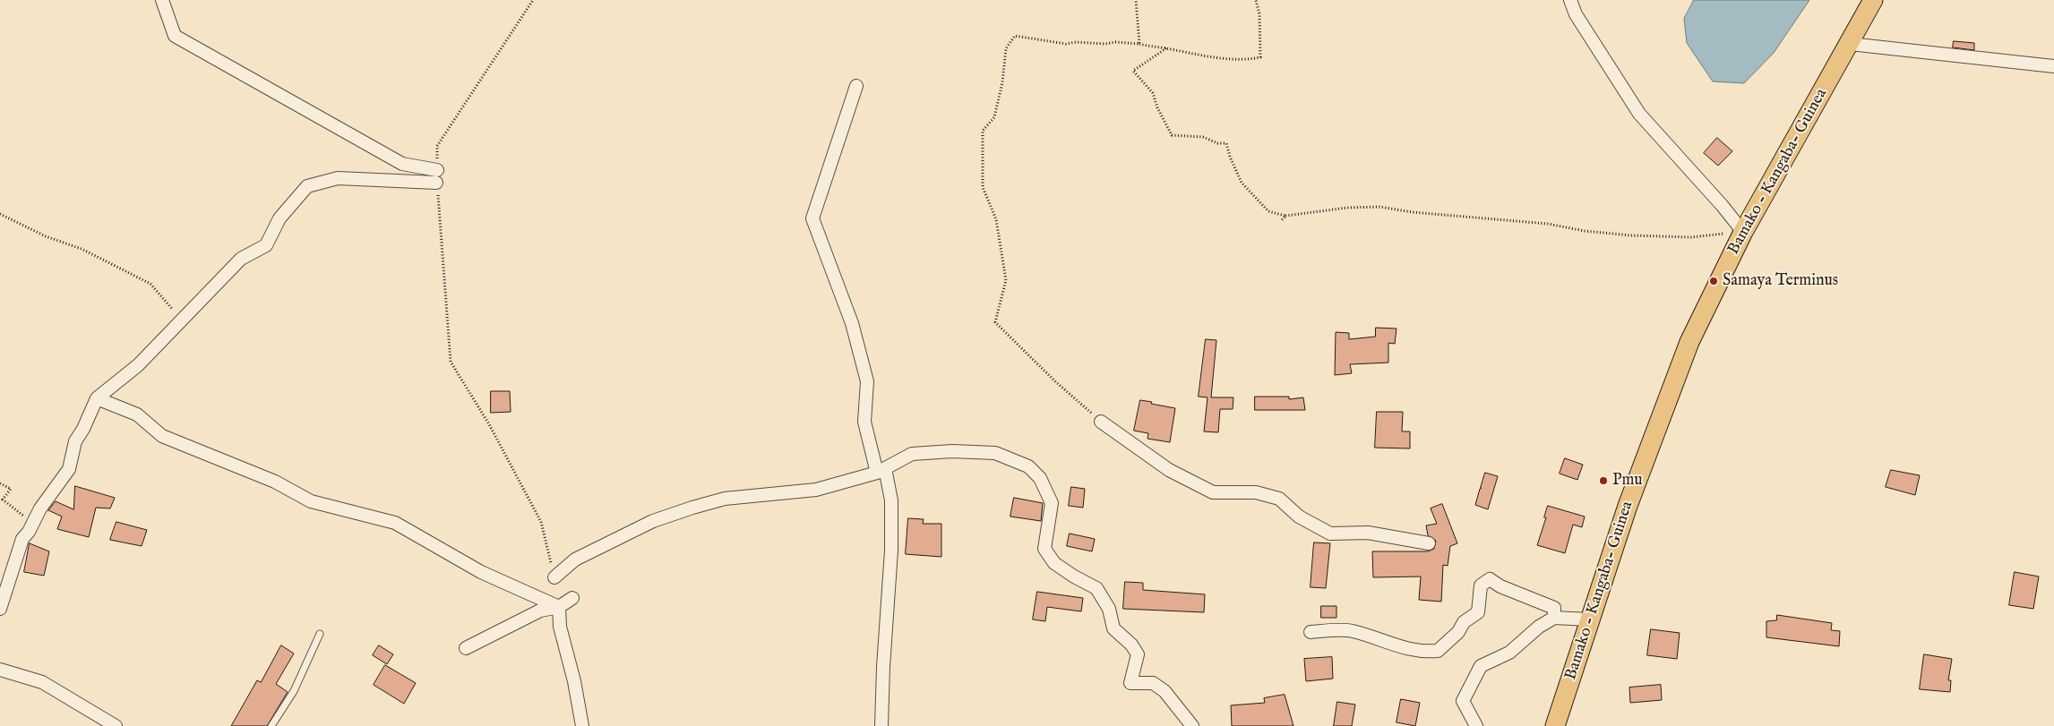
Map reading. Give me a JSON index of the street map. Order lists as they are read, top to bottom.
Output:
{
  "streets": {
    "main road": ["Bamako - Kangaba- Guinea"]
  },
  "places": ["Samaya Terminus", "Pmu"]
}
